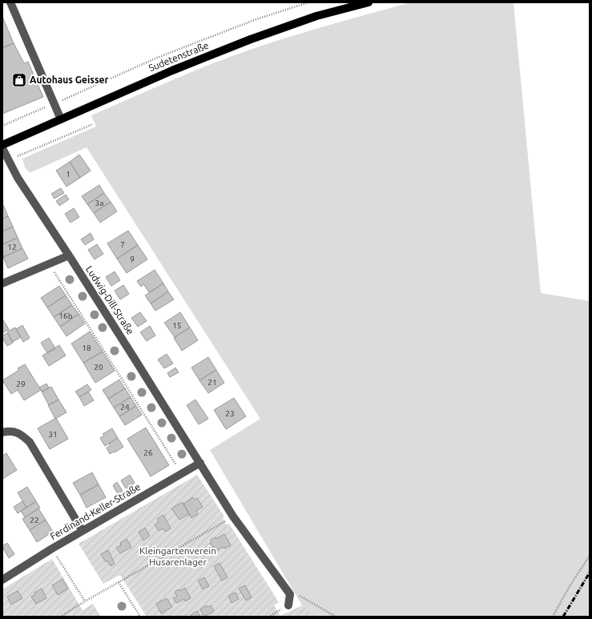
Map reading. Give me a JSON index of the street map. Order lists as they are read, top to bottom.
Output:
{
  "streets": {
    "main road": ["Sudetenstraße"],
    "street": ["Ludwig-Dill-Straße", "Ferdinand-Keller-Straße"]
  },
  "crossings": [
    ["Ludwig-Dill-Straße", "Ferdinand-Keller-Straße"]
  ],
  "parks": ["Kleingartenverein Husarenlager"],
  "places": {
    "shop": ["Autohaus Geisser"]
  },
  "house_numbers": [
    "1",
    "3a",
    "7",
    "12",
    "9",
    "16b",
    "15",
    "18",
    "20",
    "21",
    "29",
    "24",
    "23",
    "31",
    "26",
    "22"
  ]
}
